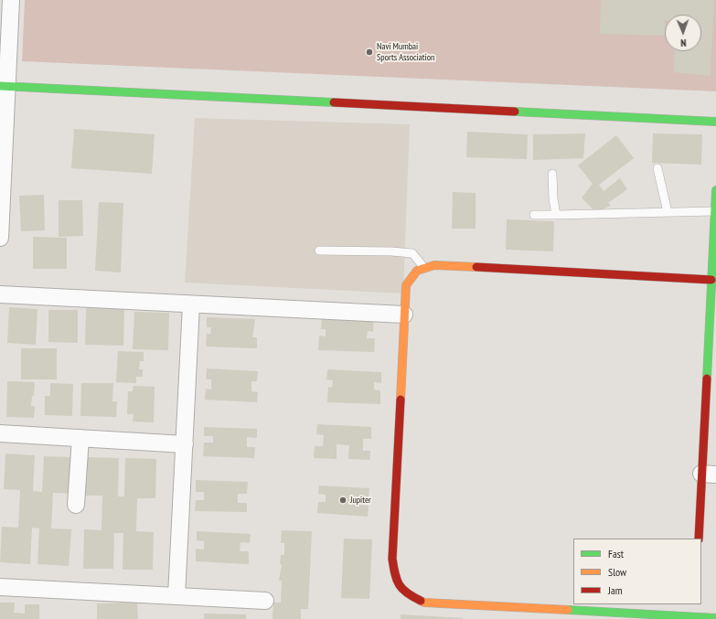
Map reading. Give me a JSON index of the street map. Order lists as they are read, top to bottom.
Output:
{
  "places": ["Navi Mumbai Sports Association", "Jupiter"],
  "legend": ["Fast", "Slow", "Jam"],
  "north": "bottom"
}
